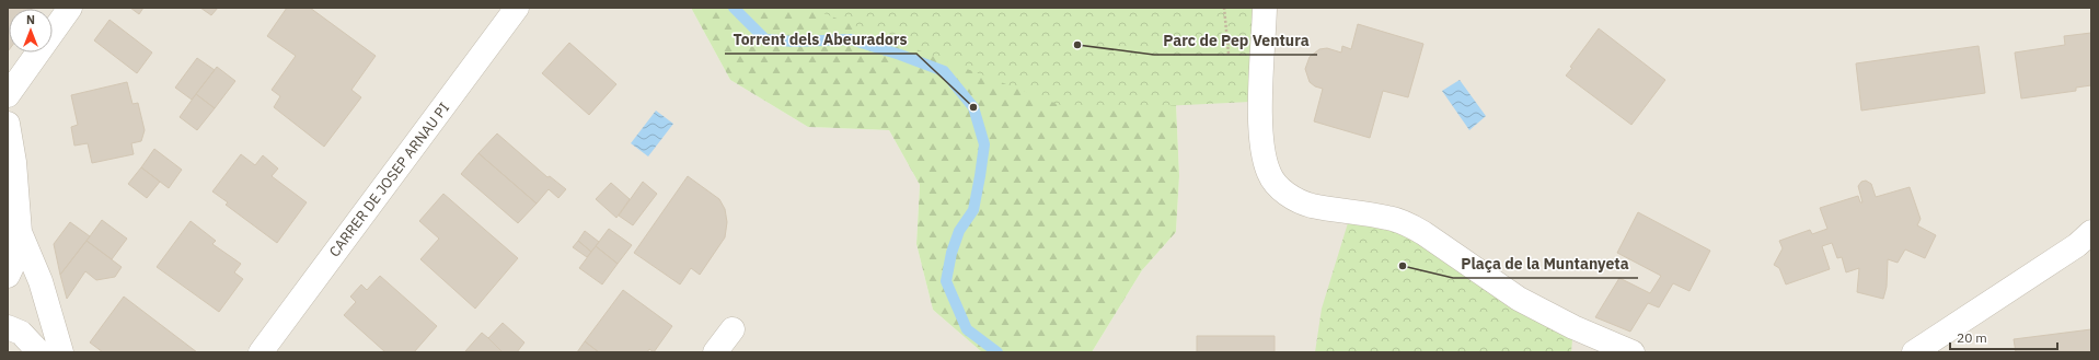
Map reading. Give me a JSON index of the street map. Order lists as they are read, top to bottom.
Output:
{
  "streets": {
    "street": ["CARRER DE JOSEP ARNAU PI"]
  },
  "places": ["Parc de Pep Ventura", "Torrent dels Abeuradors", "Plaça de la Muntanyeta"],
  "scale_bar": "20 m",
  "north": "top"
}
